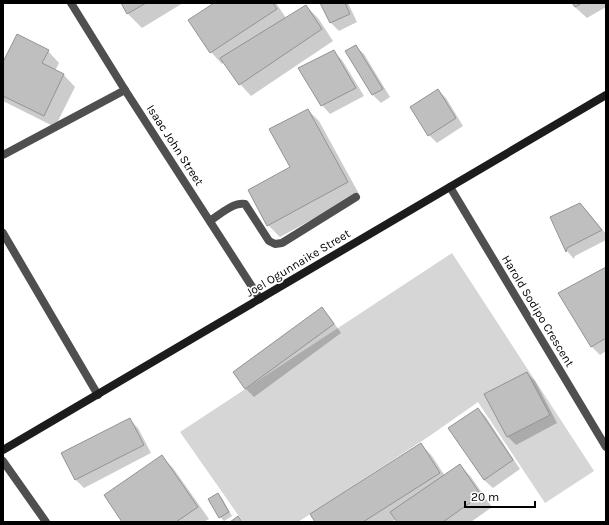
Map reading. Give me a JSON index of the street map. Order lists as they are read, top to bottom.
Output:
{
  "streets": {
    "street": ["Isaac John Street", "Joel Ogunnaike Street", "Harold Sodipo Crescent"]
  },
  "crossings": [
    ["Isaac John Street", "Joel Ogunnaike Street"],
    ["Joel Ogunnaike Street", "Harold Sodipo Crescent"]
  ],
  "scale_bar": "20 m"
}
